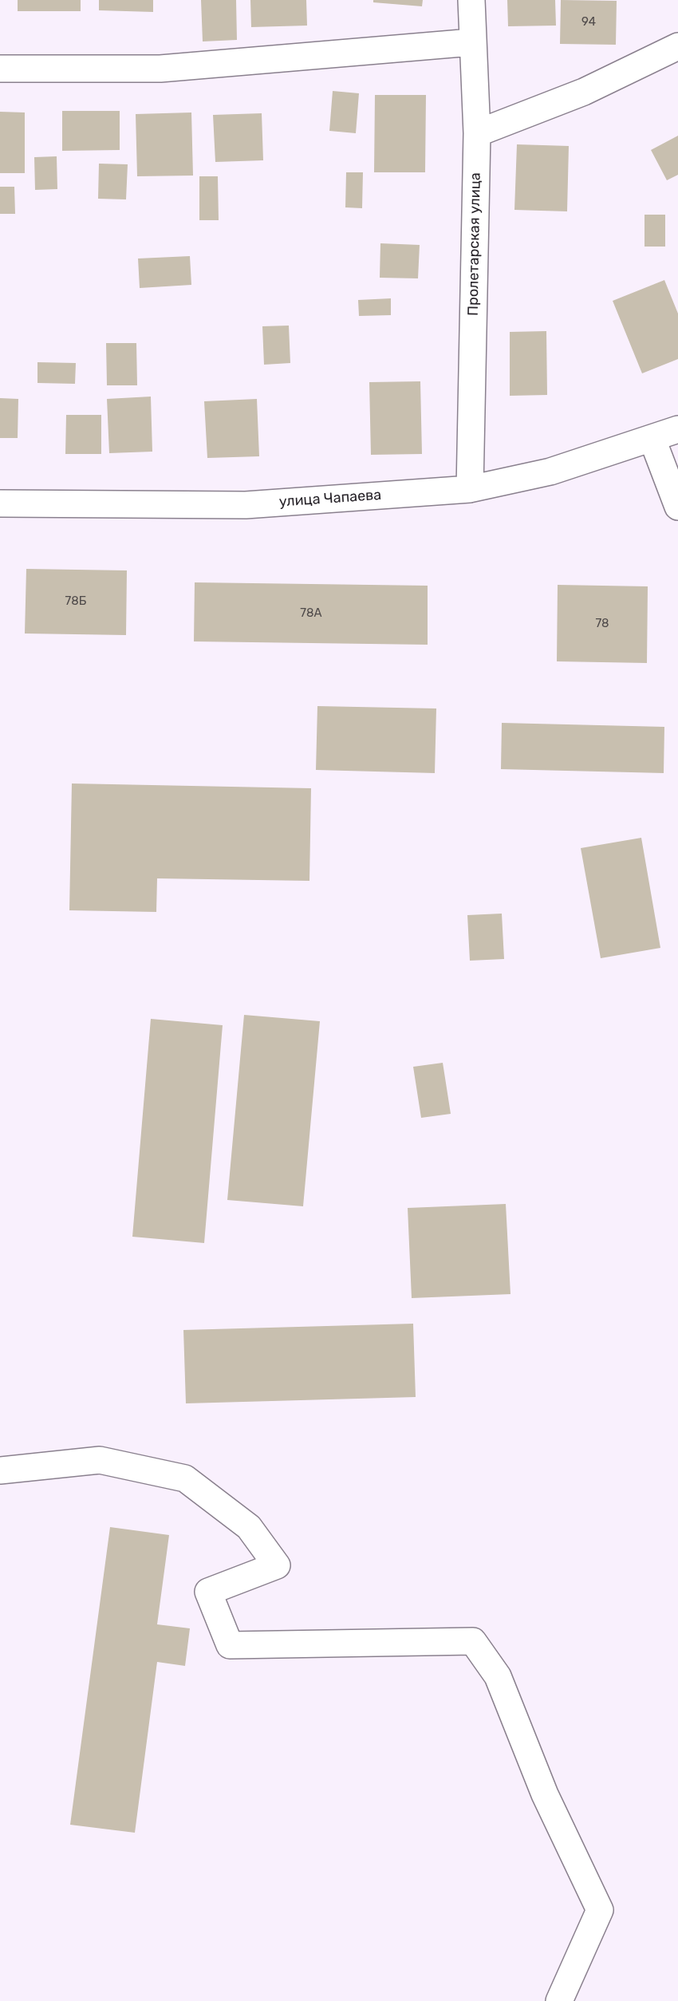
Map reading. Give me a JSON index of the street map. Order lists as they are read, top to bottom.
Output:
{
  "streets": {
    "street": ["Пролетарская улица", "улица Чапаева"]
  },
  "crossings": [
    ["Пролетарская улица", "улица Чапаева"]
  ],
  "house_numbers": [
    "94",
    "78Б",
    "78А",
    "78"
  ]
}
